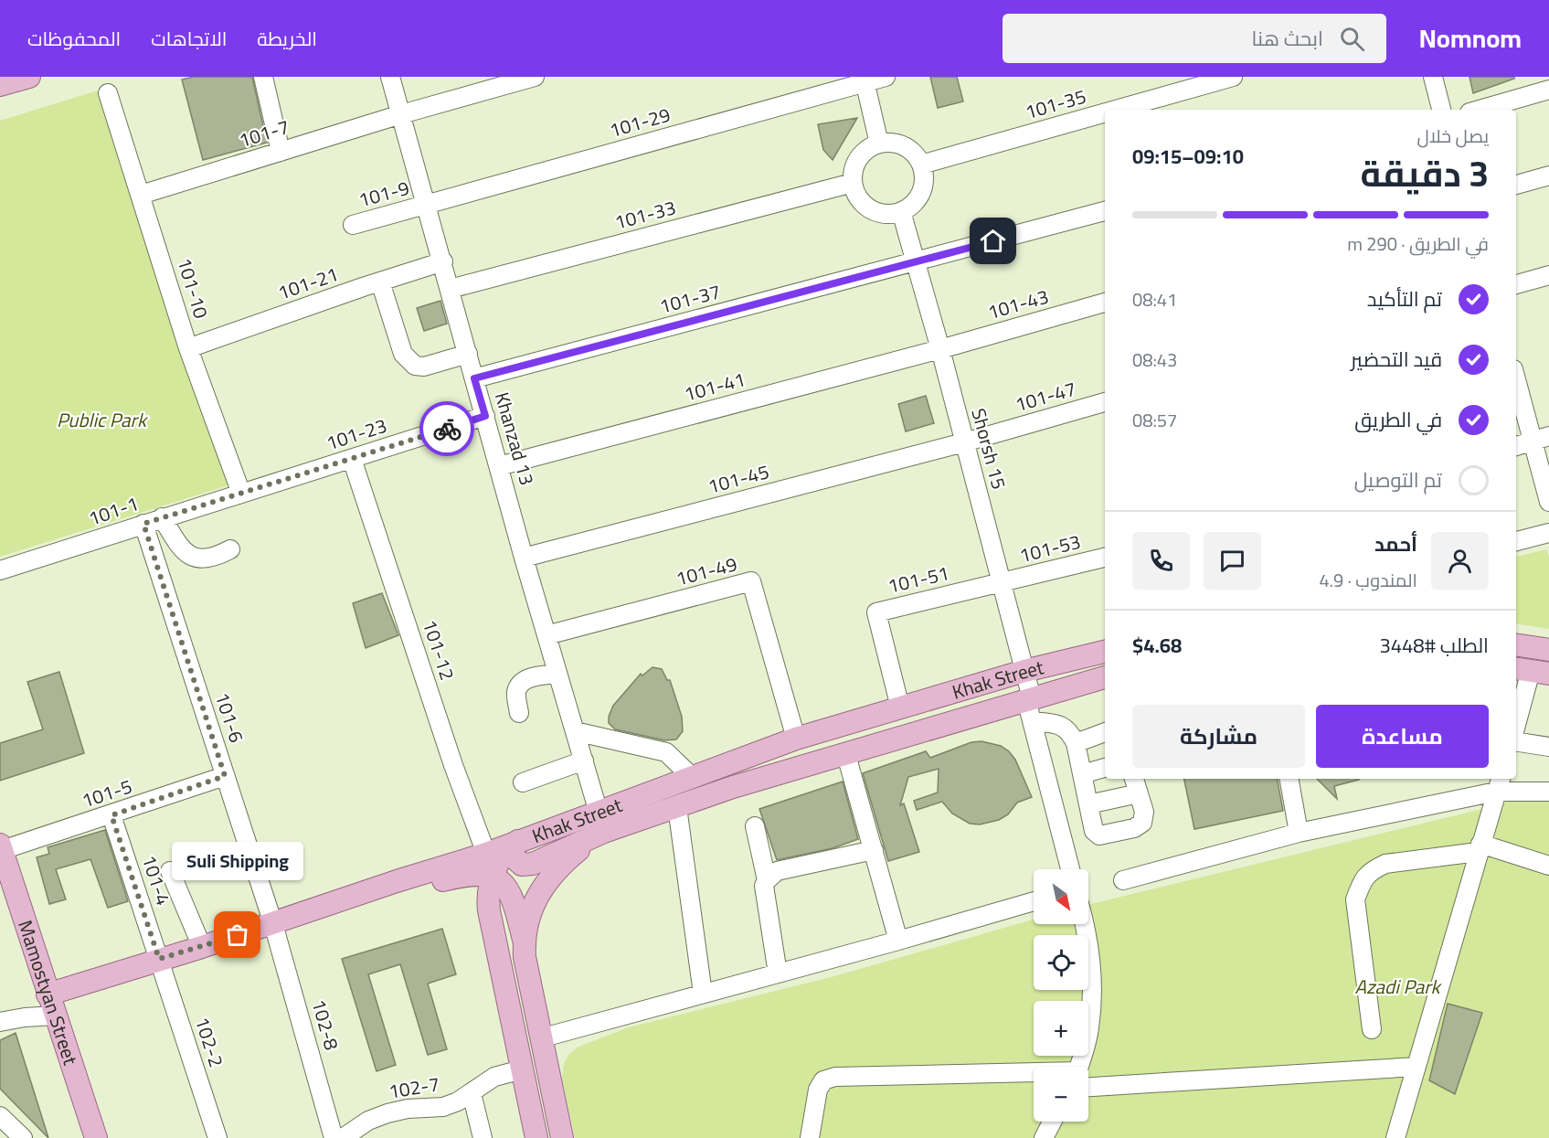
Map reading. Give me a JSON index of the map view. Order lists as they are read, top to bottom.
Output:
{
  "streets": {
    "main road": ["Khak Street", "Mamostyan Street"],
    "street": [
      "101-35",
      "101-29",
      "101-7",
      "101-9",
      "101-33",
      "101-21",
      "101-10",
      "101-37",
      "101-43",
      "101-41",
      "101-47",
      "101-23",
      "Khanzad 13",
      "Shorsh 15",
      "101-45",
      "101-1",
      "101-53",
      "101-49",
      "101-51",
      "101-12",
      "101-6",
      "101-5",
      "101-4",
      "102-8",
      "102-2",
      "102-7"
    ]
  },
  "crossings": [
    ["101-35", "101-33"],
    ["101-35", "Shorsh 15"],
    ["101-29", "101-9"],
    ["101-29", "Khanzad 13"],
    ["101-7", "101-10"],
    ["101-7", "Khanzad 13"],
    ["101-9", "Khanzad 13"],
    ["101-33", "Khanzad 13"],
    ["101-33", "Shorsh 15"],
    ["101-21", "101-10"],
    ["101-21", "Khanzad 13"],
    ["101-10", "101-23"],
    ["101-10", "101-1"],
    ["101-37", "Khanzad 13"],
    ["101-37", "Shorsh 15"],
    ["101-43", "101-41"],
    ["101-43", "Shorsh 15"],
    ["101-41", "Khanzad 13"],
    ["101-41", "Shorsh 15"],
    ["101-47", "Shorsh 15"],
    ["101-47", "101-45"],
    ["101-23", "Khanzad 13"],
    ["101-23", "101-1"],
    ["101-23", "101-12"],
    ["Khanzad 13", "101-45"],
    ["Khanzad 13", "101-49"],
    ["Khanzad 13", "Khak Street"],
    ["Shorsh 15", "101-45"],
    ["Shorsh 15", "101-53"],
    ["Shorsh 15", "101-51"],
    ["Shorsh 15", "Khak Street"],
    ["101-1", "101-6"],
    ["101-53", "101-51"],
    ["101-49", "Khak Street"],
    ["101-51", "Khak Street"],
    ["101-12", "Khak Street"],
    ["Khak Street", "101-6"],
    ["Khak Street", "101-4"],
    ["Khak Street", "Mamostyan Street"],
    ["Khak Street", "102-8"],
    ["Khak Street", "102-2"],
    ["101-6", "101-5"],
    ["101-6", "102-8"],
    ["101-5", "101-4"],
    ["101-5", "Mamostyan Street"],
    ["101-4", "102-2"]
  ],
  "parks": ["Public Park", "Azadi Park"],
  "places": ["Suli Shipping"],
  "north": "bottom right",
  "page": {
    "header": "Nomnom",
    "search": "ابحث هنا",
    "nav": ["الخريطة", "الاتجاهات", "المحفوظات"],
    "heading": ["3 دقيقة", "يصل خلال", "09:10–09:15"],
    "panel": [
      "أحمد",
      "المندوب · 4.9",
      "الطلب #3448",
      "$4.68"
    ],
    "bar": "في الطريق · 290 m",
    "list": [
      ["تم التأكيد", "08:41"],
      ["قيد التحضير", "08:43"],
      ["في الطريق", "08:57"],
      "تم التوصيل"
    ],
    "buttons": ["مساعدة", "مشاركة"],
    "bubble": "Suli Shipping",
    "map_buttons": ["+", "−"]
  }
}
